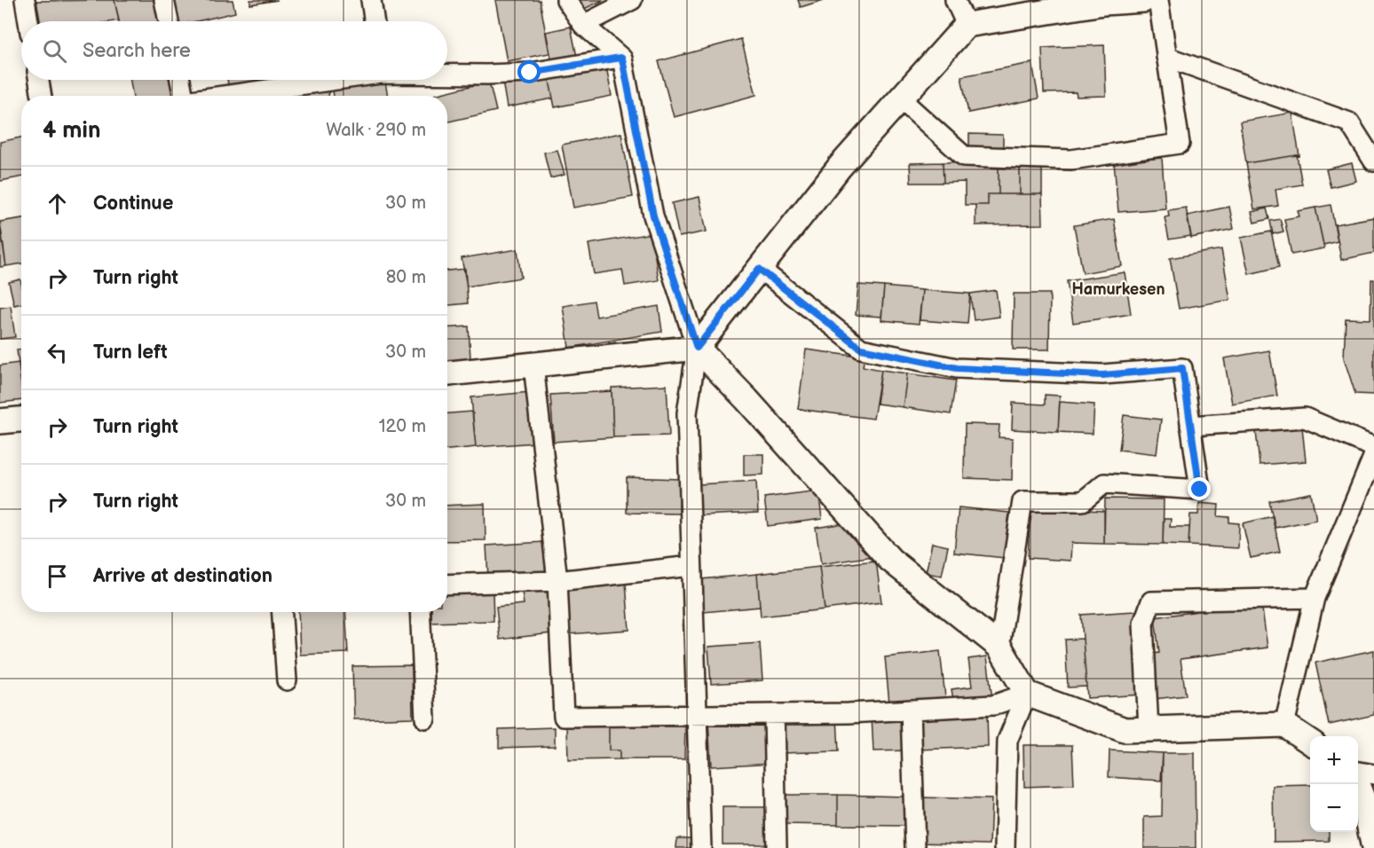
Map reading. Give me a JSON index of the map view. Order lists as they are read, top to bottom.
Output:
{
  "districts": ["Hamurkesen"],
  "page": {
    "search": "Search here",
    "heading": ["4 min", "Walk · 290 m"],
    "list": [
      ["Continue", "30 m"],
      ["Turn right", "80 m"],
      ["Turn left", "30 m"],
      ["Turn right", "120 m"],
      ["Turn right", "30 m"],
      "Arrive at destination"
    ],
    "map_buttons": ["+", "−"]
  }
}
